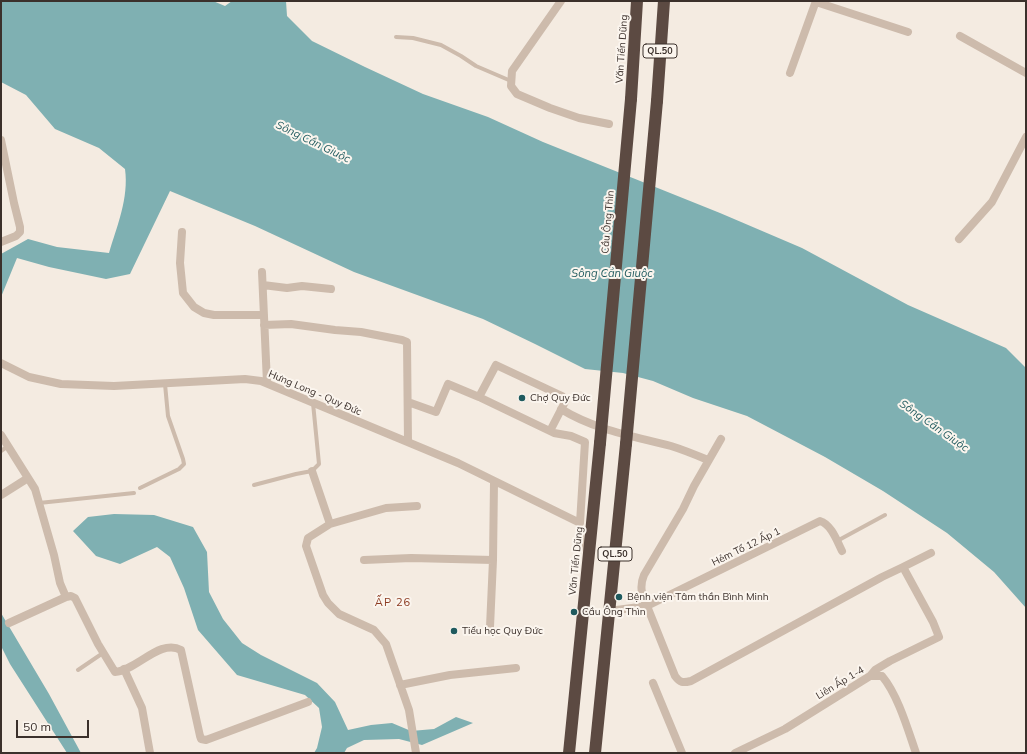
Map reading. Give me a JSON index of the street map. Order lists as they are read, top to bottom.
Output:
{
  "streets": {
    "highway": ["Văn Tiến Dũng", "QL.50", "Cầu Ông Thìn"],
    "street": ["Hưng Long - Quy Đức", "Hẻm Tổ 12 Ấp 1", "Liên Ấp 1-4"]
  },
  "crossings": [
    ["Văn Tiến Dũng", "Cầu Ông Thìn"]
  ],
  "districts": ["ẤP 26"],
  "water": ["Sông Cần Giuộc"],
  "places": [
    "Chợ Quy Đức",
    "Bệnh viện Tâm thần Bình Minh",
    "Cầu Ông Thìn",
    "Tiểu học Quy Đức"
  ],
  "scale_bar": "50 m"
}
